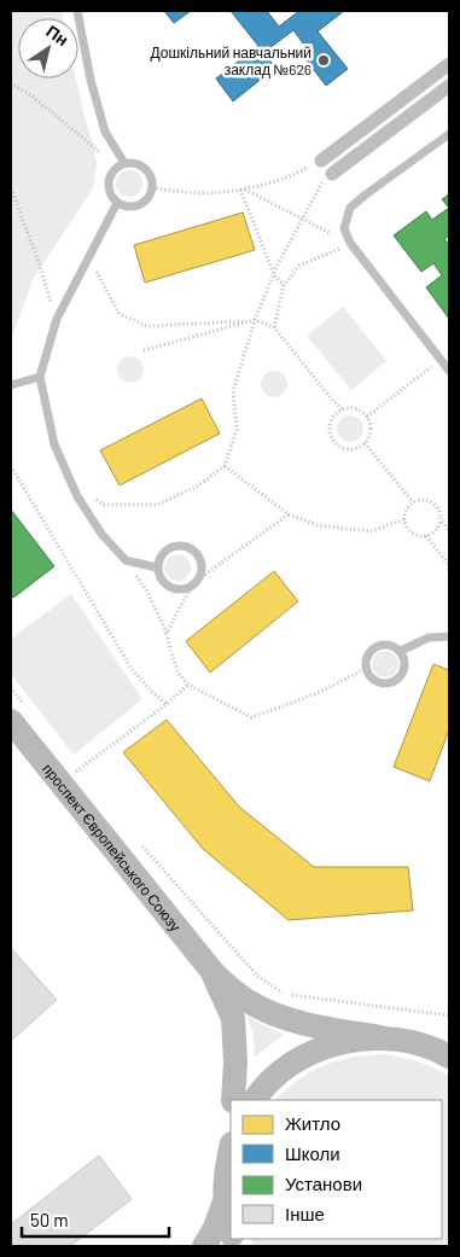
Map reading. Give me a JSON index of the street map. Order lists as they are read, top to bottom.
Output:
{
  "streets": {
    "main road": ["проспект Європейського Союзу"]
  },
  "places": ["Дошкільний навчальний заклад №626"],
  "legend": [
    "Житло",
    "Школи",
    "Установи",
    "Інше"
  ],
  "scale_bar": "50 m",
  "north": "top right"
}
